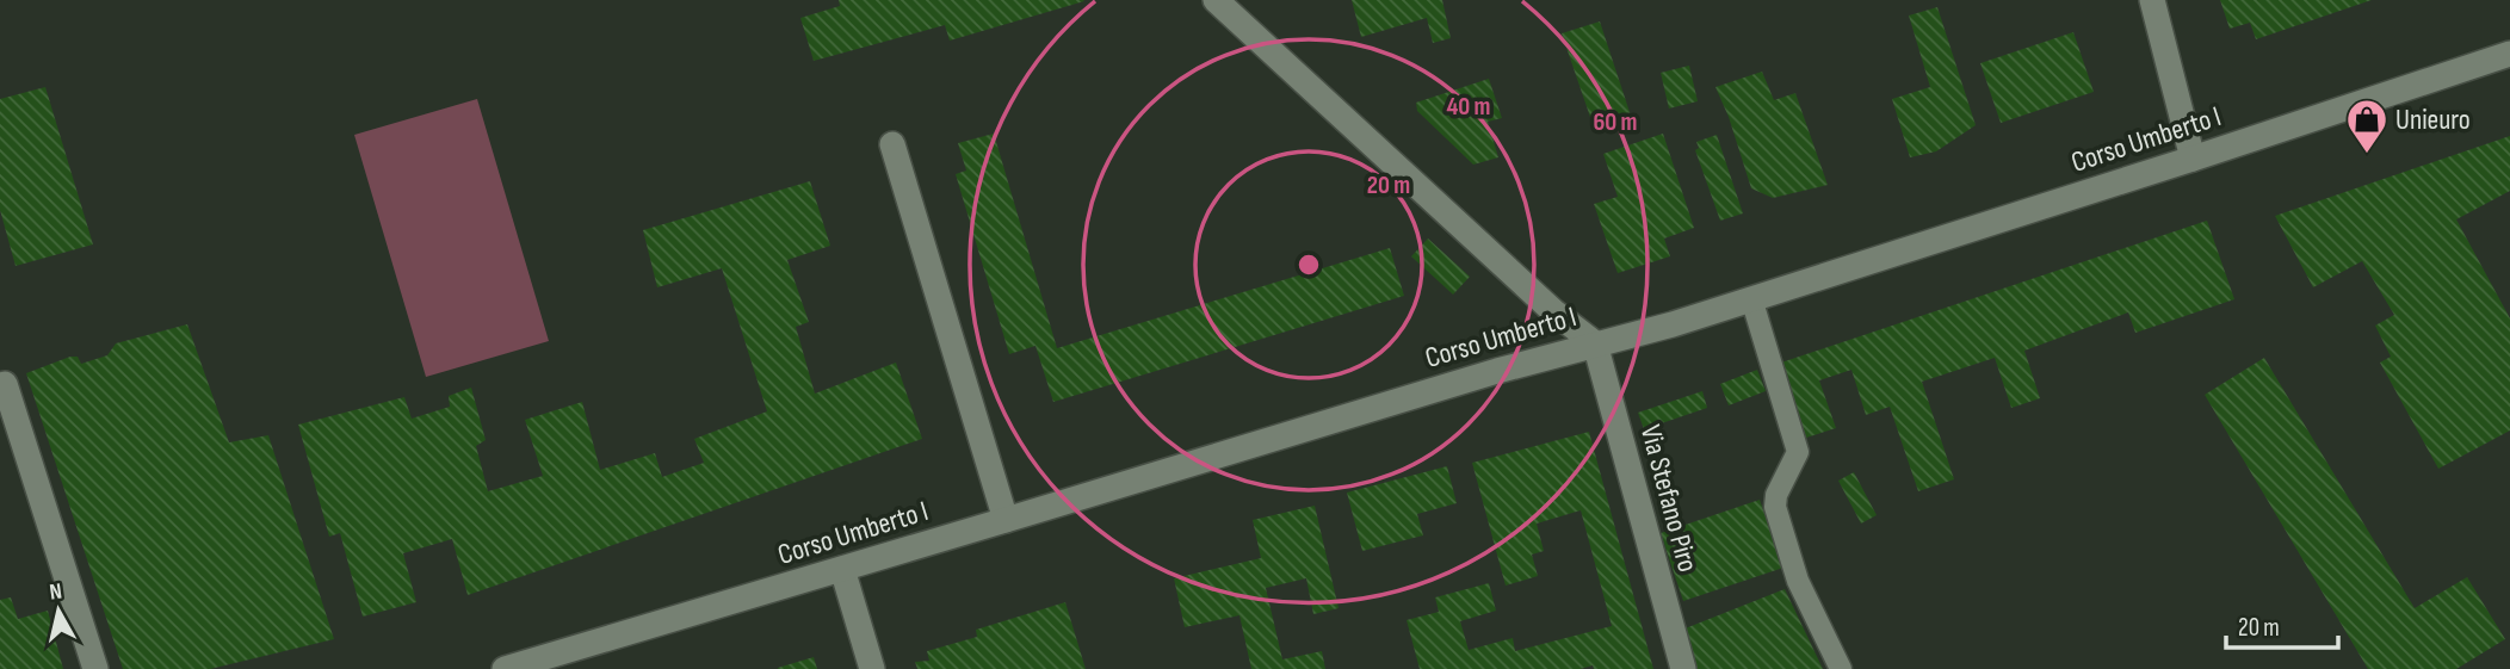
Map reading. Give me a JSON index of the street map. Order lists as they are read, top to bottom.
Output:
{
  "streets": {
    "street": ["Corso Umberto I", "Via Stefano Piro"]
  },
  "crossings": [
    ["Corso Umberto I", "Via Stefano Piro"]
  ],
  "places": {
    "shop": ["Unieuro"]
  },
  "scale_bar": "20 m",
  "north": "top",
  "rings": ["40 m", "60 m", "20 m"]
}
